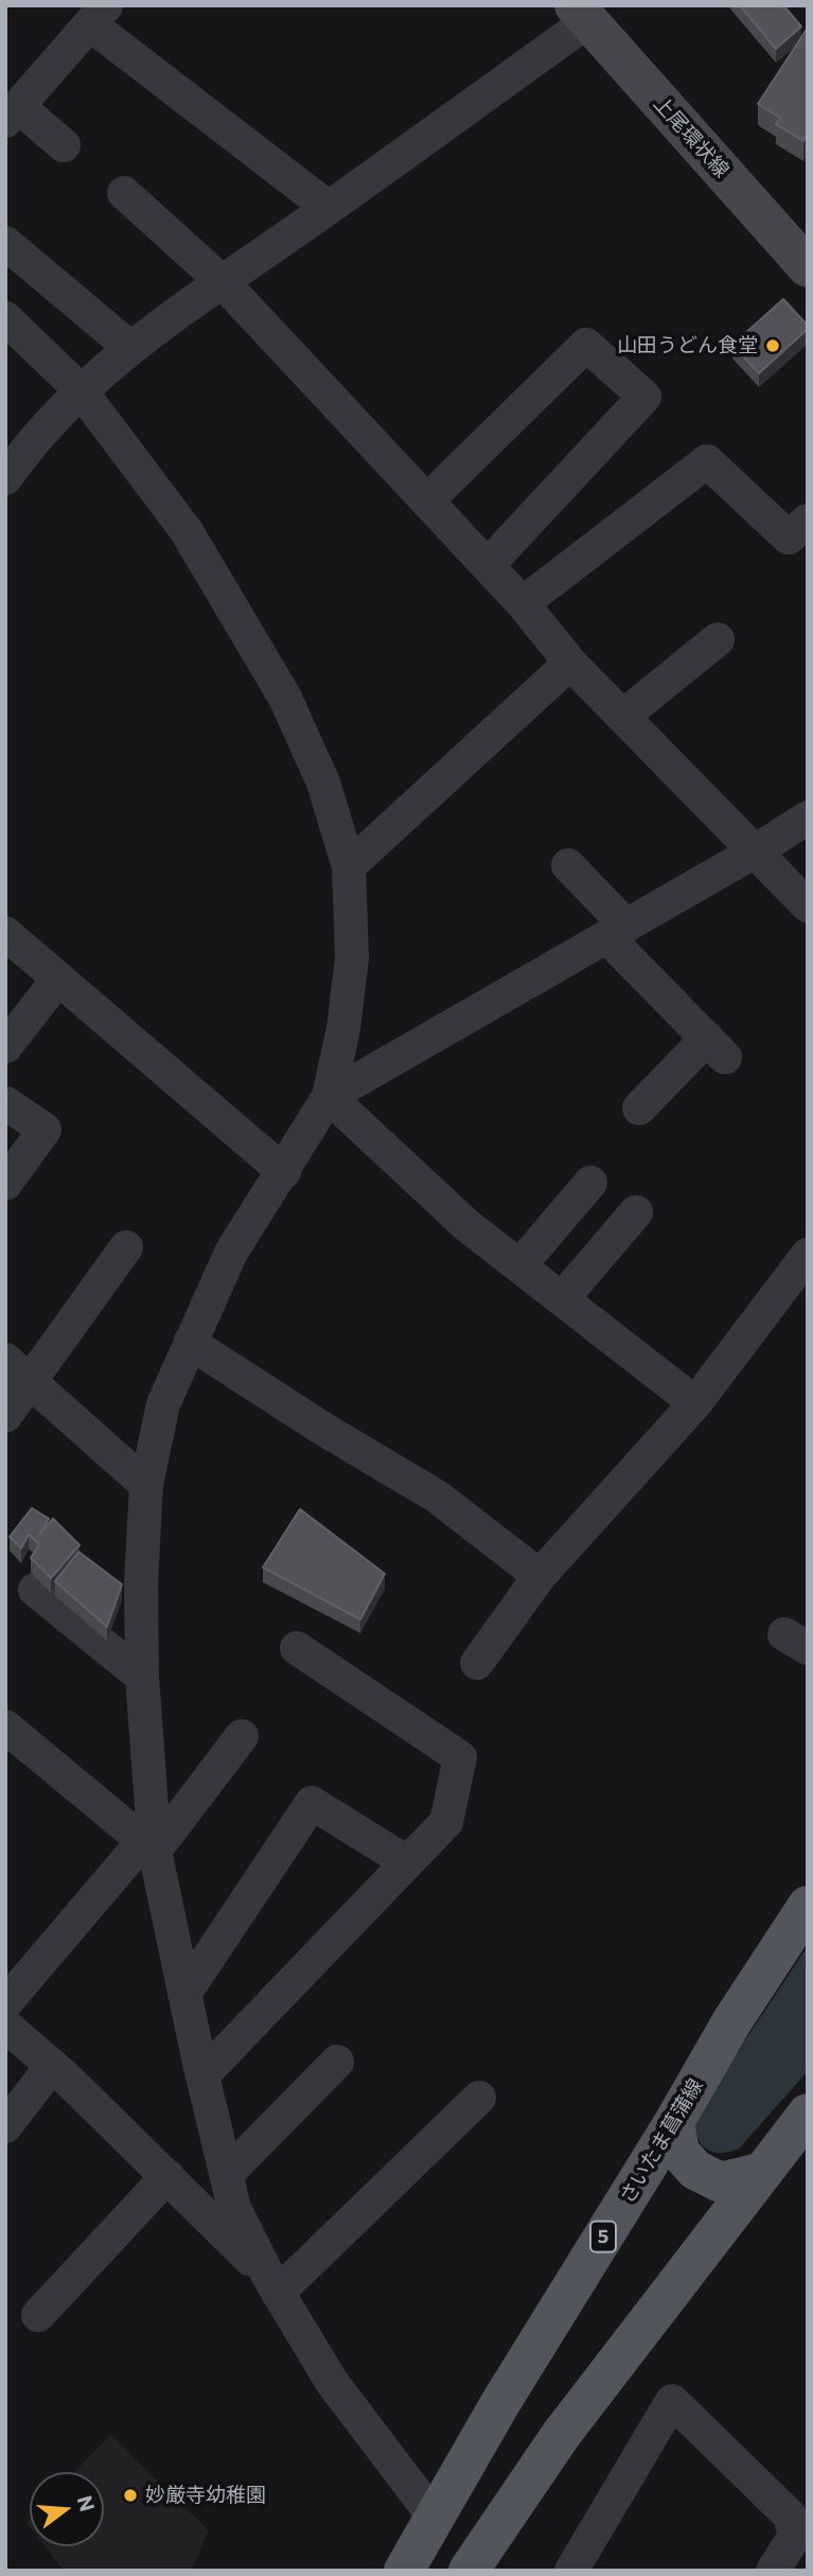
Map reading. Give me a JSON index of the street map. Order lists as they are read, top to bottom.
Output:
{
  "streets": {
    "main road": ["上尾環状線", "さいたま菖蒲線", "5"]
  },
  "places": ["山田うどん食堂", "妙厳寺幼稚園"],
  "north": "right"
}
